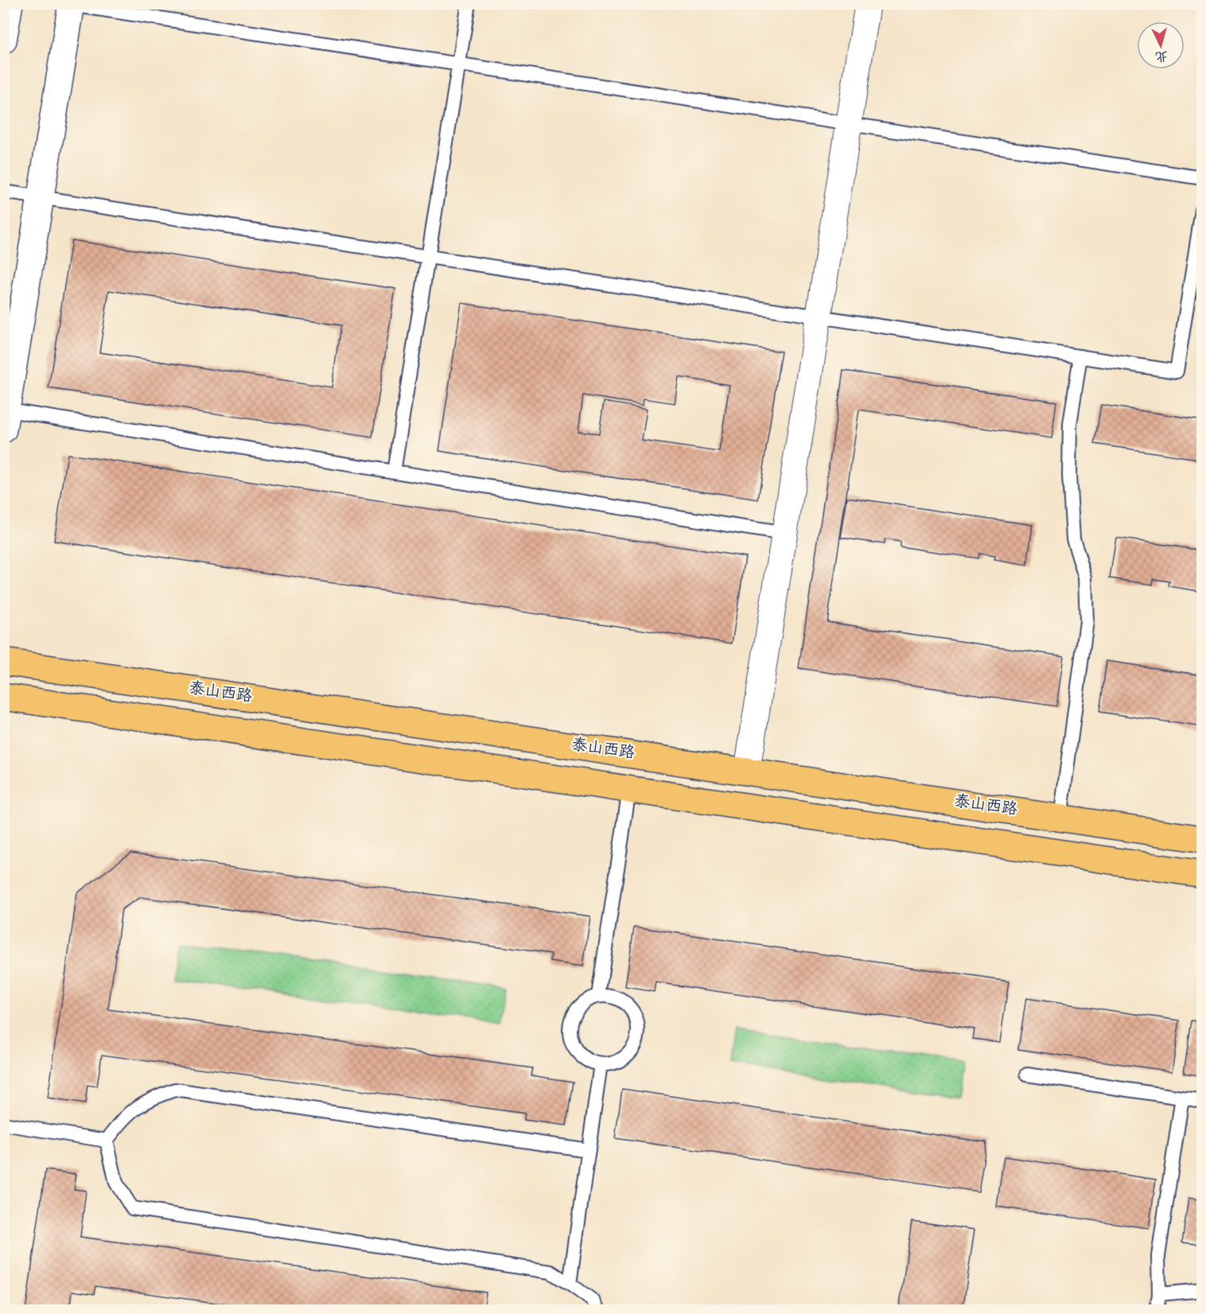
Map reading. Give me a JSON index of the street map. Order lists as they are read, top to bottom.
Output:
{
  "streets": {
    "highway": ["泰山西路"]
  },
  "north": "bottom"
}
